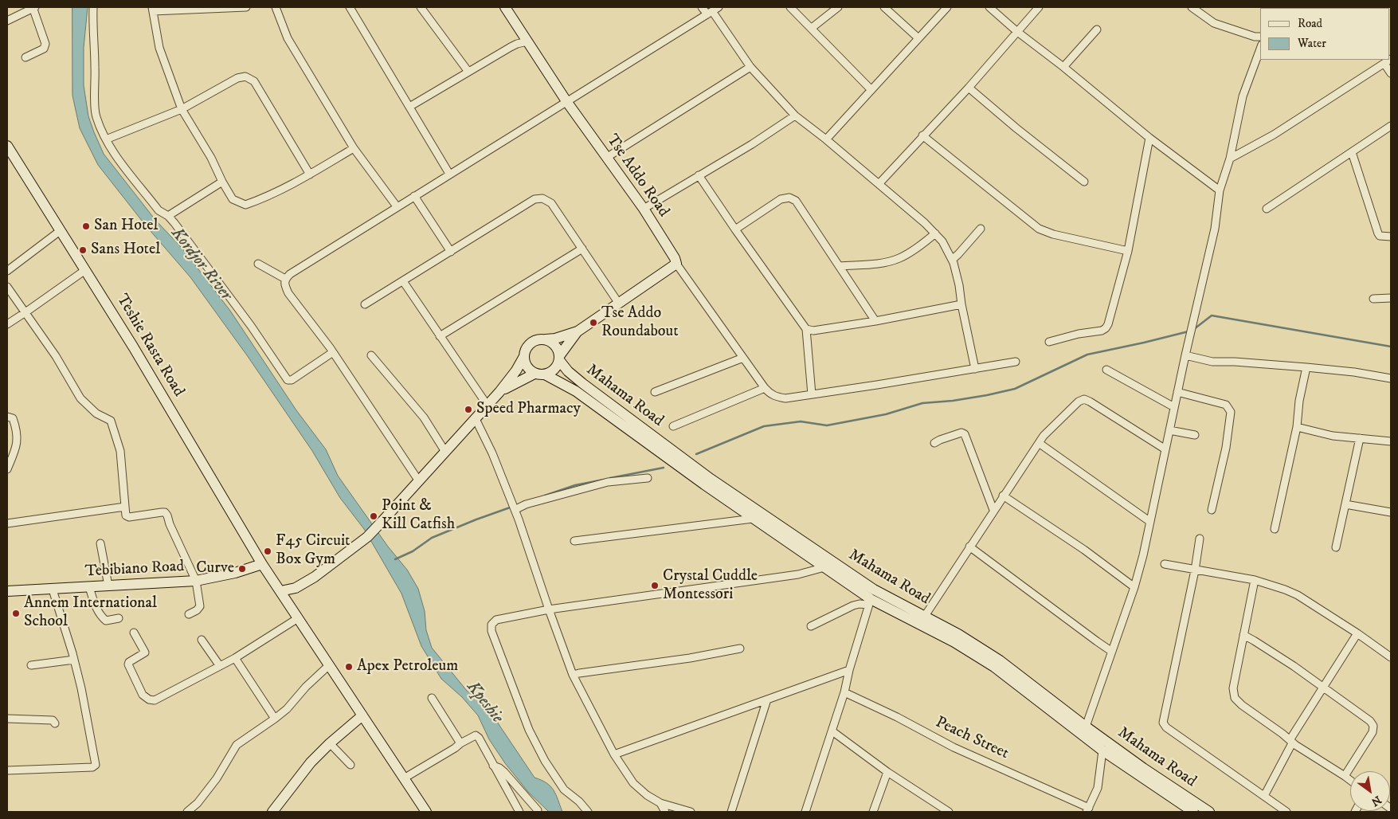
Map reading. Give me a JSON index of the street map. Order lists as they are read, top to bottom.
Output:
{
  "streets": {
    "street": [
      "Tse Addo Road",
      "Teshie Rasta Road",
      "Mahama Road",
      "Tebibiano Road",
      "Peach Street"
    ]
  },
  "crossings": [
    ["Teshie Rasta Road", "Tebibiano Road"]
  ],
  "water": ["Kordjor River", "Kpeshie"],
  "places": [
    "San Hotel",
    "Sans Hotel",
    "Tse Addo Roundabout",
    "Speed Pharmacy",
    "Point & Kill Catfish",
    "F45 Circuit Box Gym",
    "Curve",
    "Crystal Cuddle Montessori",
    "Annem International School",
    "Apex Petroleum"
  ],
  "legend": ["Road", "Water"],
  "north": "bottom right"
}
